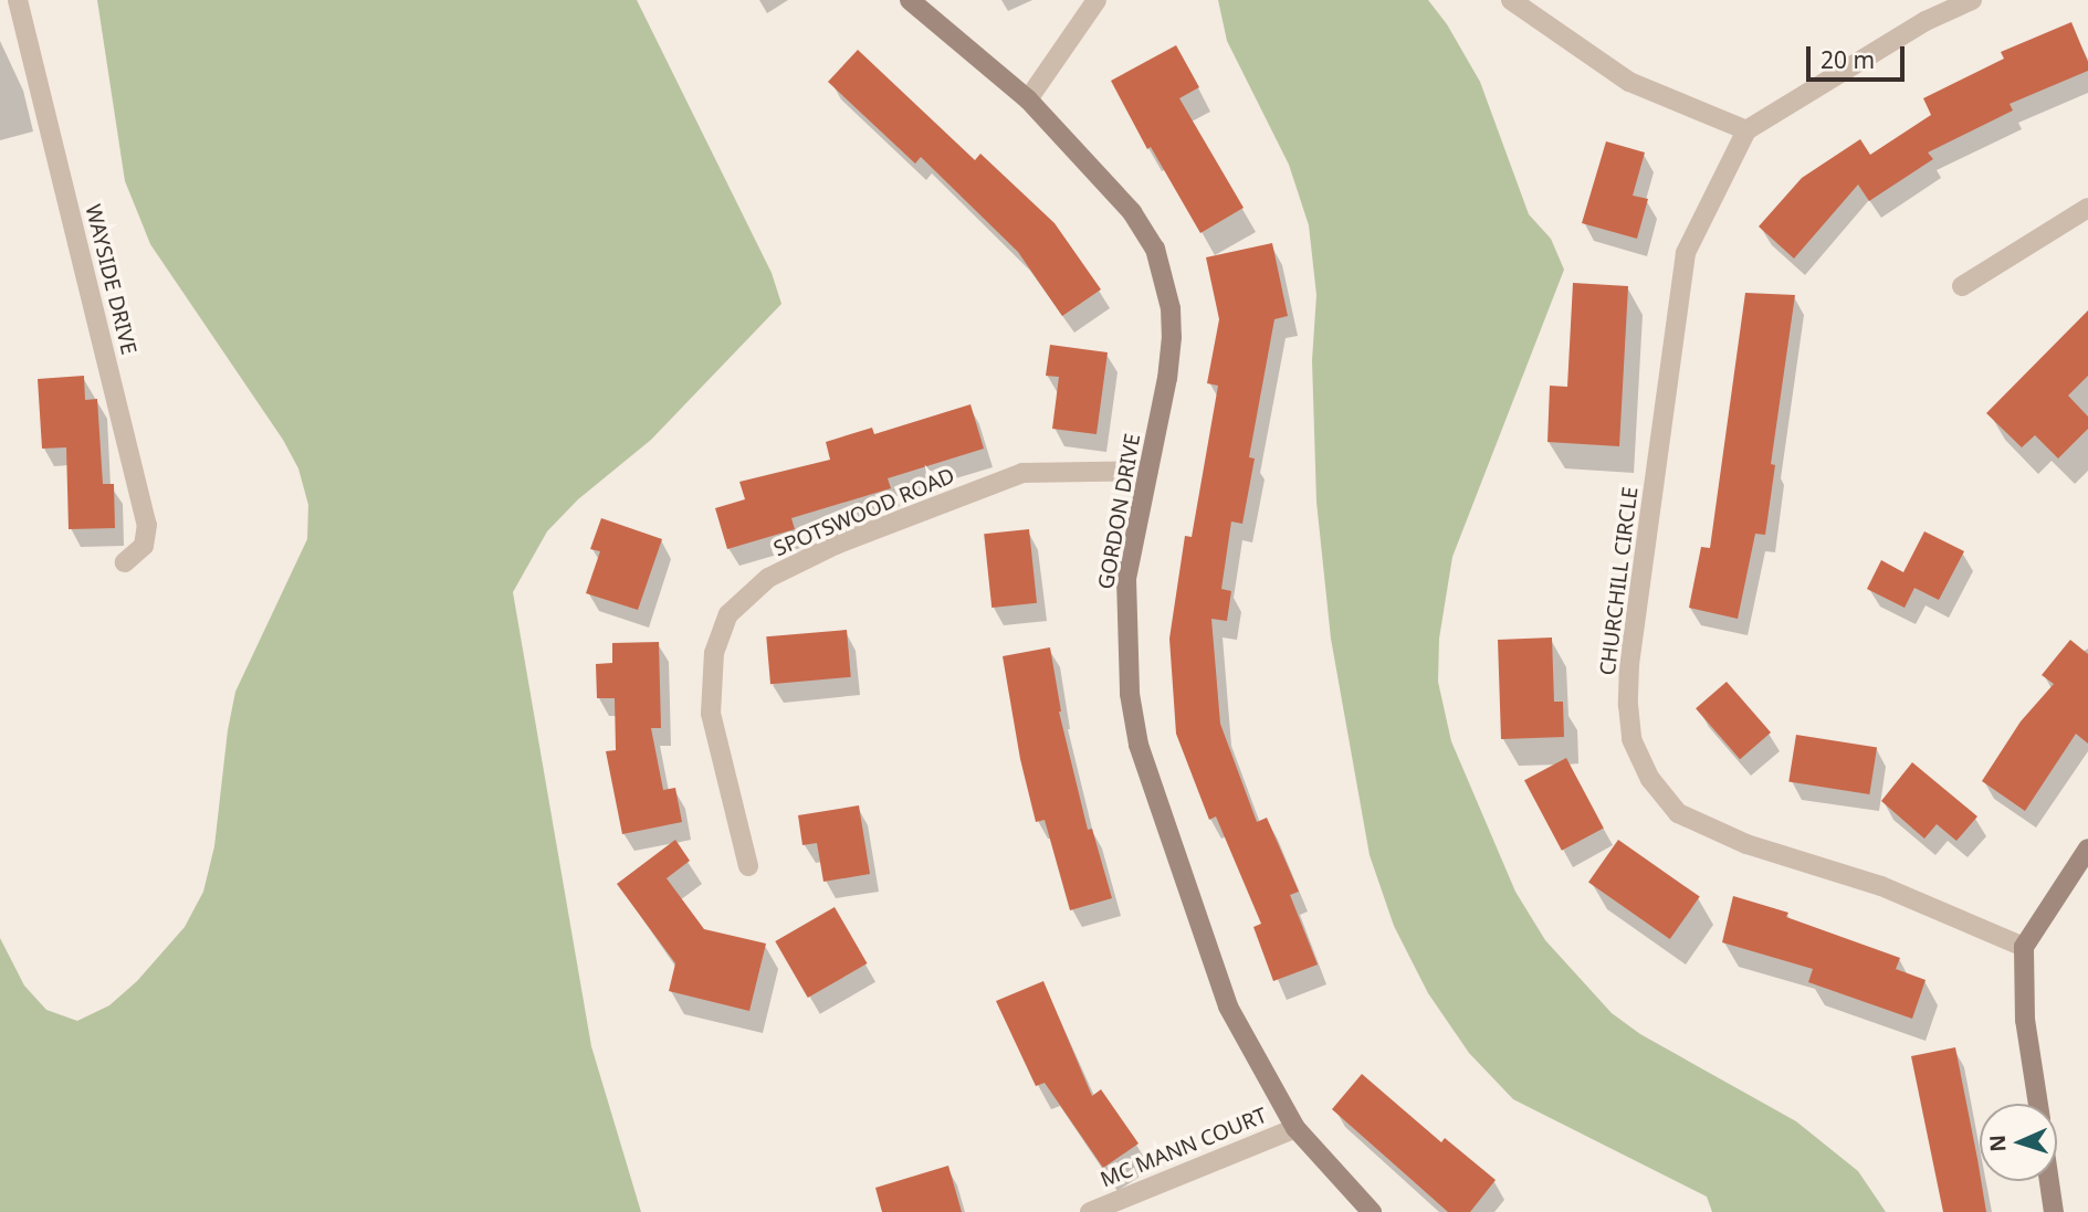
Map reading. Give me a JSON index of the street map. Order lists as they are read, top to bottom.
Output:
{
  "streets": {
    "street": [
      "WAYSIDE DRIVE",
      "GORDON DRIVE",
      "SPOTSWOOD ROAD",
      "CHURCHILL CIRCLE",
      "MC MANN COURT"
    ]
  },
  "crossings": [
    ["GORDON DRIVE", "SPOTSWOOD ROAD"],
    ["GORDON DRIVE", "MC MANN COURT"]
  ],
  "scale_bar": "20 m",
  "north": "left"
}
